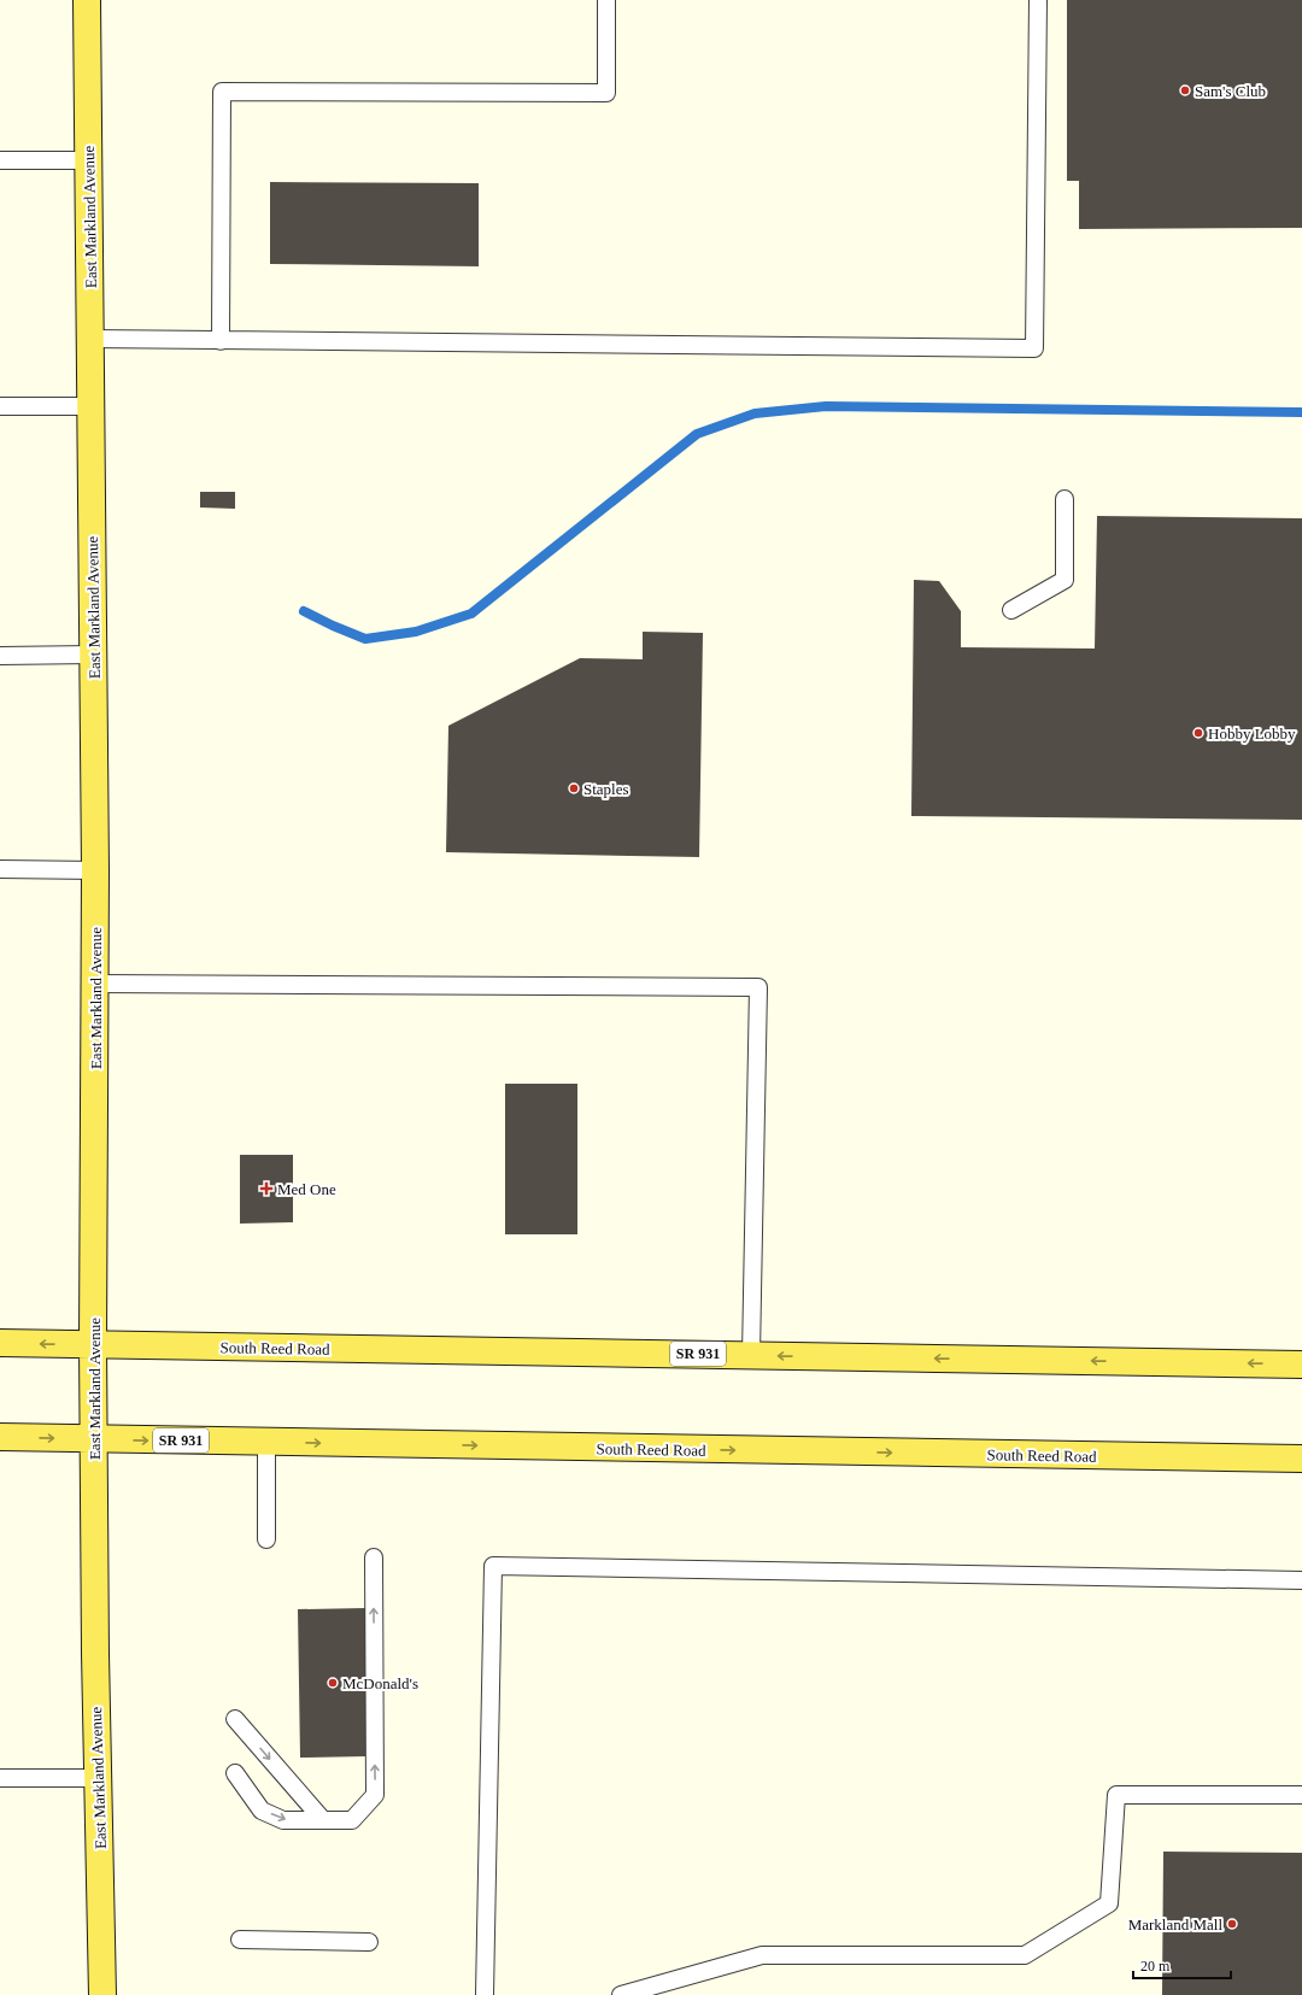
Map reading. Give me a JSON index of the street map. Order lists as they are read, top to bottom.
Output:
{
  "streets": {
    "main road": ["East Markland Avenue", "South Reed Road", "SR 931"]
  },
  "crossings": [
    ["East Markland Avenue", "South Reed Road"]
  ],
  "places": {
    "other": [
      "Sam's Club",
      "Hobby Lobby",
      "Staples",
      "McDonald's",
      "Markland Mall"
    ],
    "health": ["Med One"]
  },
  "scale_bar": "20 m"
}
